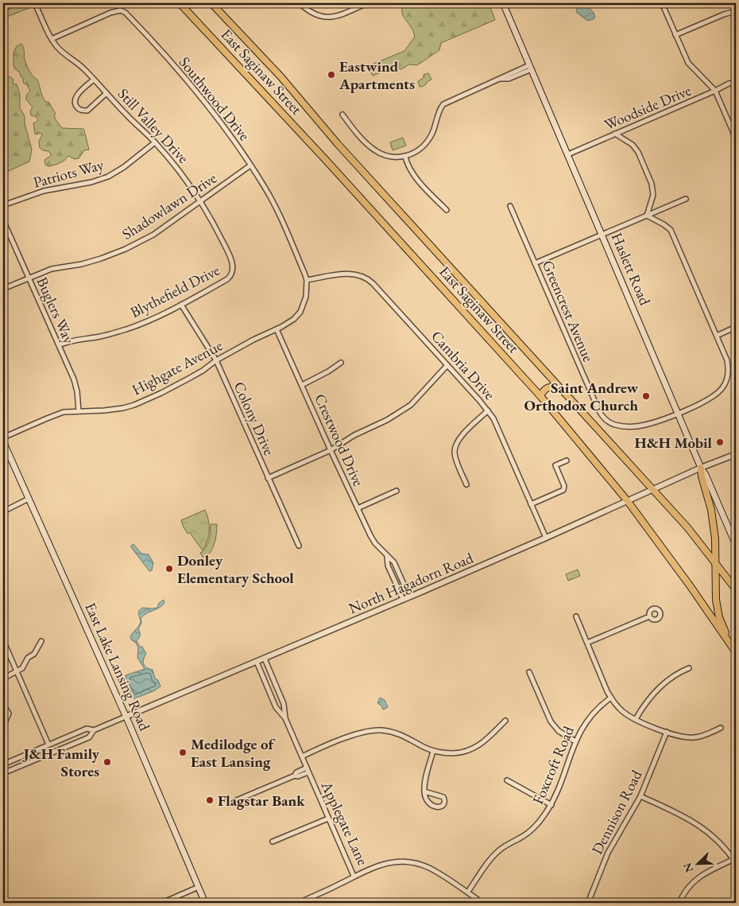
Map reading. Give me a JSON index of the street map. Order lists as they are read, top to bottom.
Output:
{
  "streets": {
    "main road": ["East Saginaw Street", "Haslett Road", "East Lake Lansing Road"],
    "street": [
      "Southwood Drive",
      "Woodside Drive",
      "Still Valley Drive",
      "Patriots Way",
      "Shadowlawn Drive",
      "Blythefield Drive",
      "Buglers Way",
      "Greencrest Avenue",
      "Cambria Drive",
      "Highgate Avenue",
      "Colony Drive",
      "Crestwood Drive",
      "North Hagadorn Road",
      "Foxcroft Road",
      "Dennison Road",
      "Applegate Lane"
    ]
  },
  "crossings": [
    ["East Saginaw Street", "North Hagadorn Road"],
    ["Southwood Drive", "Still Valley Drive"],
    ["Southwood Drive", "Shadowlawn Drive"],
    ["Southwood Drive", "Cambria Drive"],
    ["Southwood Drive", "Highgate Avenue"],
    ["Woodside Drive", "Haslett Road"],
    ["Still Valley Drive", "Patriots Way"],
    ["Still Valley Drive", "Shadowlawn Drive"],
    ["Still Valley Drive", "Blythefield Drive"],
    ["Shadowlawn Drive", "Buglers Way"],
    ["Haslett Road", "Greencrest Avenue"],
    ["Haslett Road", "North Hagadorn Road"],
    ["Blythefield Drive", "Buglers Way"],
    ["Blythefield Drive", "Colony Drive"],
    ["Buglers Way", "Highgate Avenue"],
    ["Cambria Drive", "Highgate Avenue"],
    ["Cambria Drive", "North Hagadorn Road"],
    ["Highgate Avenue", "Colony Drive"],
    ["Highgate Avenue", "Crestwood Drive"],
    ["Crestwood Drive", "North Hagadorn Road"],
    ["North Hagadorn Road", "East Lake Lansing Road"],
    ["North Hagadorn Road", "Applegate Lane"],
    ["Foxcroft Road", "Applegate Lane"]
  ],
  "places": [
    "Eastwind Apartments",
    "Saint Andrew Orthodox Church",
    "H&H Mobil",
    "Donley Elementary School",
    "Medilodge of East Lansing",
    "J&H Family Stores",
    "Flagstar Bank"
  ],
  "north": "bottom left"
}
